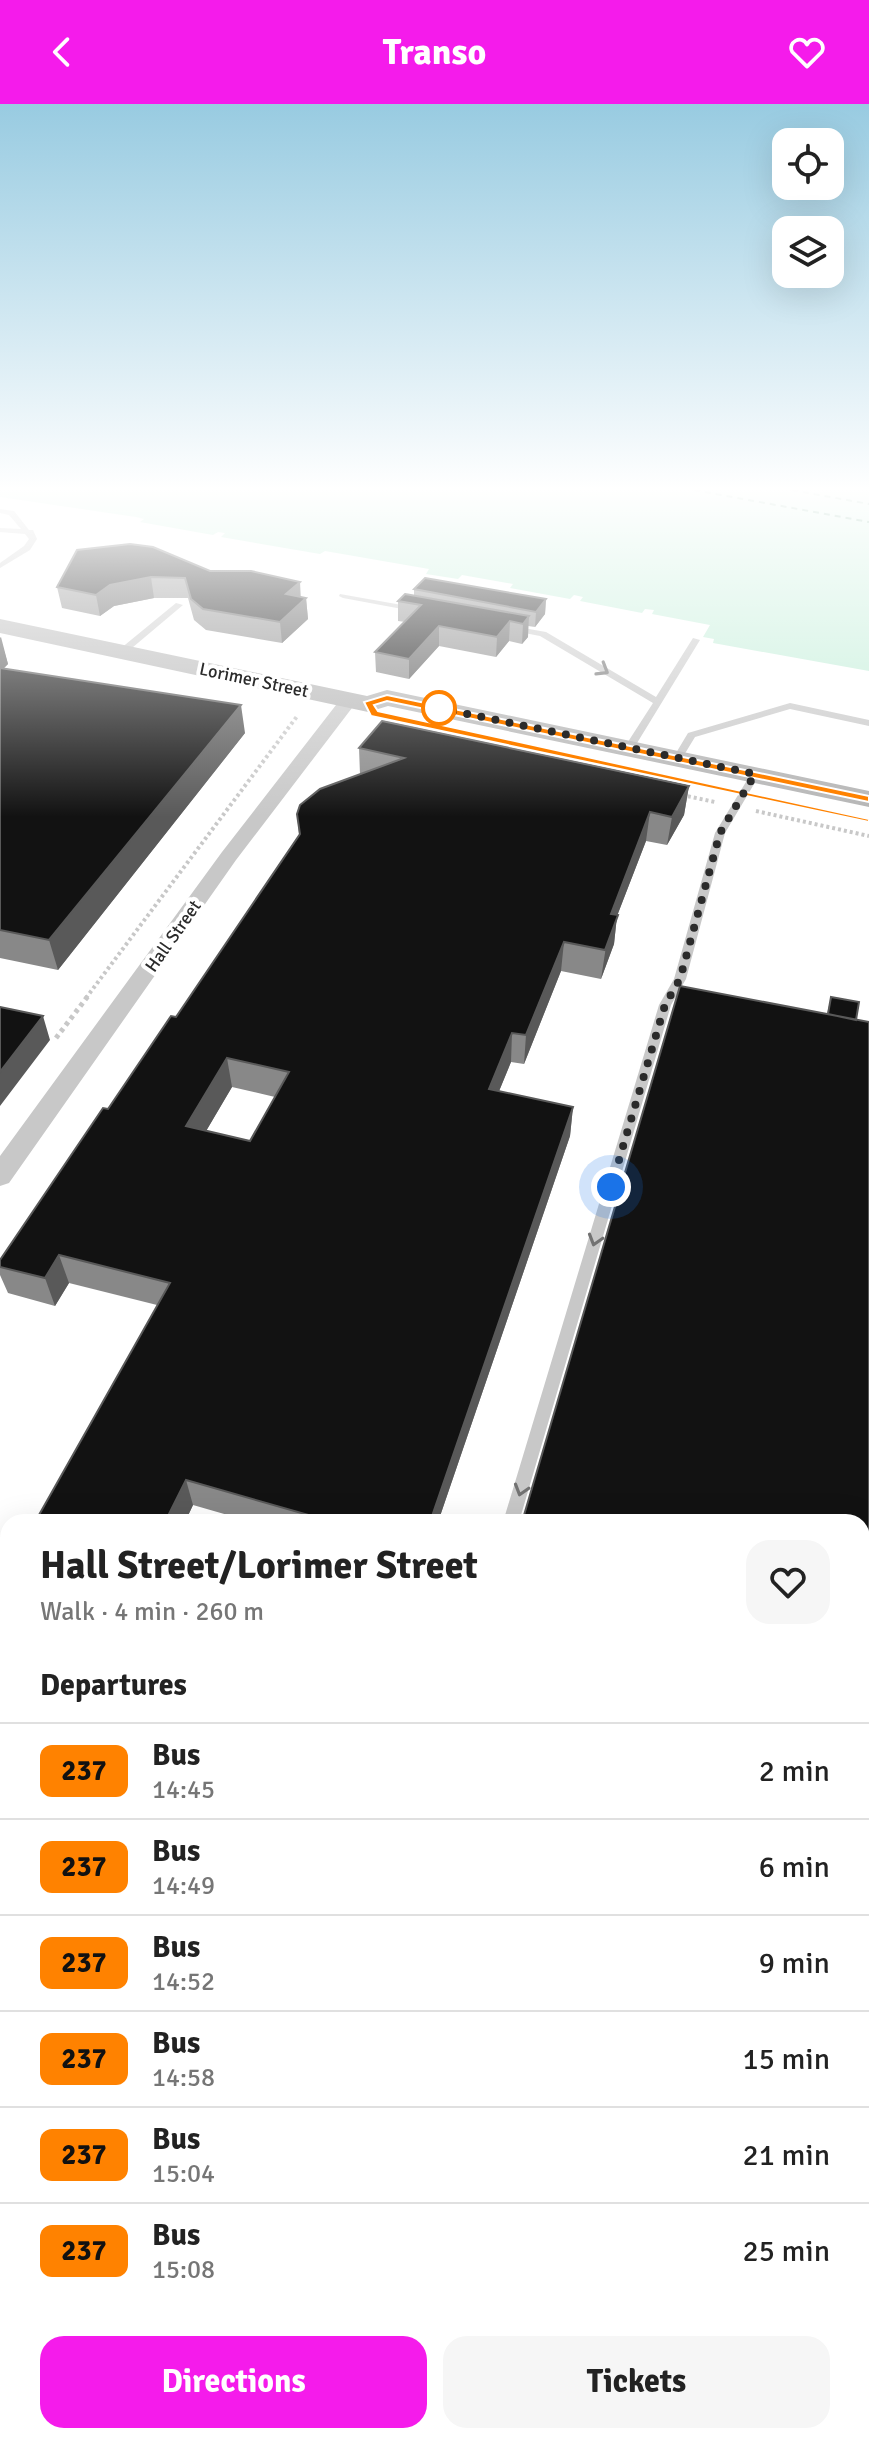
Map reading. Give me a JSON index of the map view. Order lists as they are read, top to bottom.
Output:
{
  "streets": {
    "main road": ["Lorimer Street"],
    "street": ["Hall Street"]
  },
  "crossings": [
    ["Lorimer Street", "Hall Street"]
  ],
  "lines": ["bus line 237"],
  "page": {
    "header": "Transo",
    "heading": [
      ["Hall Street/Lorimer Street", "Walk · 4 min · 260 m"],
      "Departures"
    ],
    "list": [
      {
        "mark": "237",
        "name": "Bus",
        "note": "14:45",
        "value": "2 min"
      },
      {
        "mark": "237",
        "name": "Bus",
        "note": "14:49",
        "value": "6 min"
      },
      {
        "mark": "237",
        "name": "Bus",
        "note": "14:52",
        "value": "9 min"
      },
      {
        "mark": "237",
        "name": "Bus",
        "note": "14:58",
        "value": "15 min"
      },
      {
        "mark": "237",
        "name": "Bus",
        "note": "15:04",
        "value": "21 min"
      },
      {
        "mark": "237",
        "name": "Bus",
        "note": "15:08",
        "value": "25 min"
      }
    ],
    "buttons": ["Directions", "Tickets"]
  }
}
